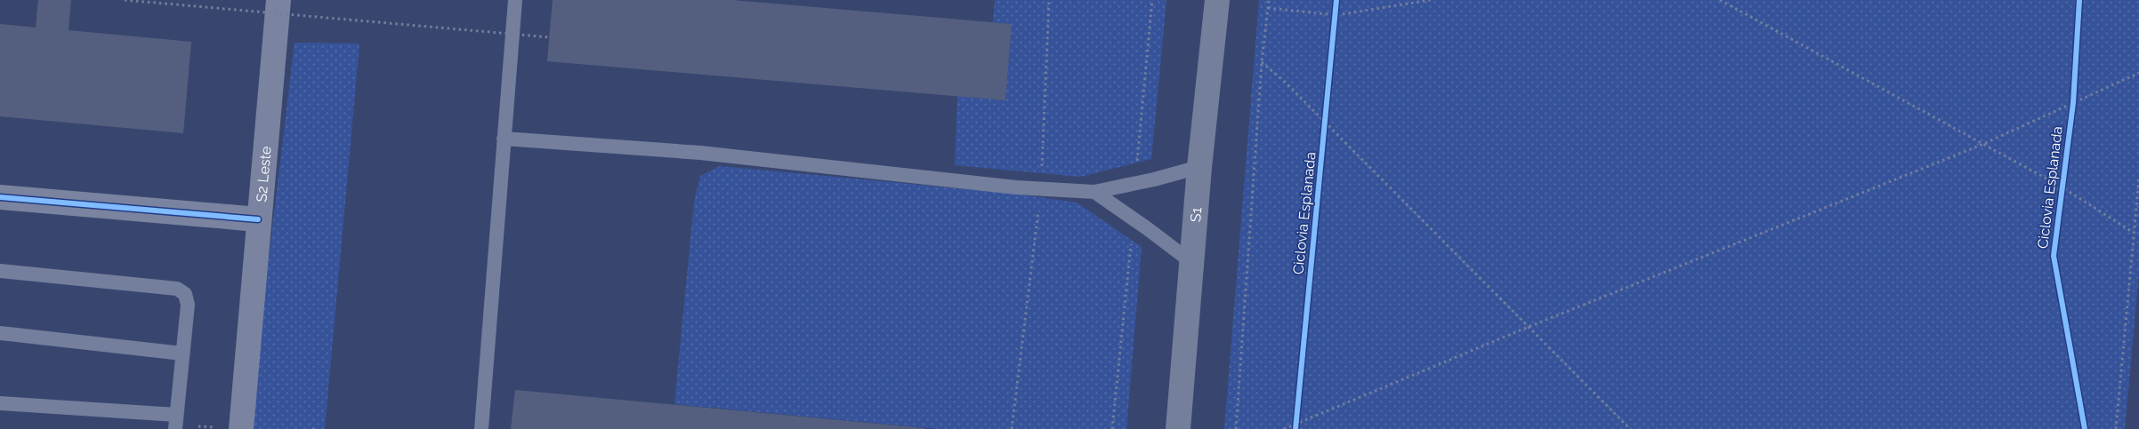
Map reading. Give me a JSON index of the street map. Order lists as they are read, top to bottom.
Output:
{
  "streets": {
    "highway": ["S1"],
    "main road": ["S2 Leste"],
    "cycle path": ["Ciclovia Esplanada"]
  }
}
